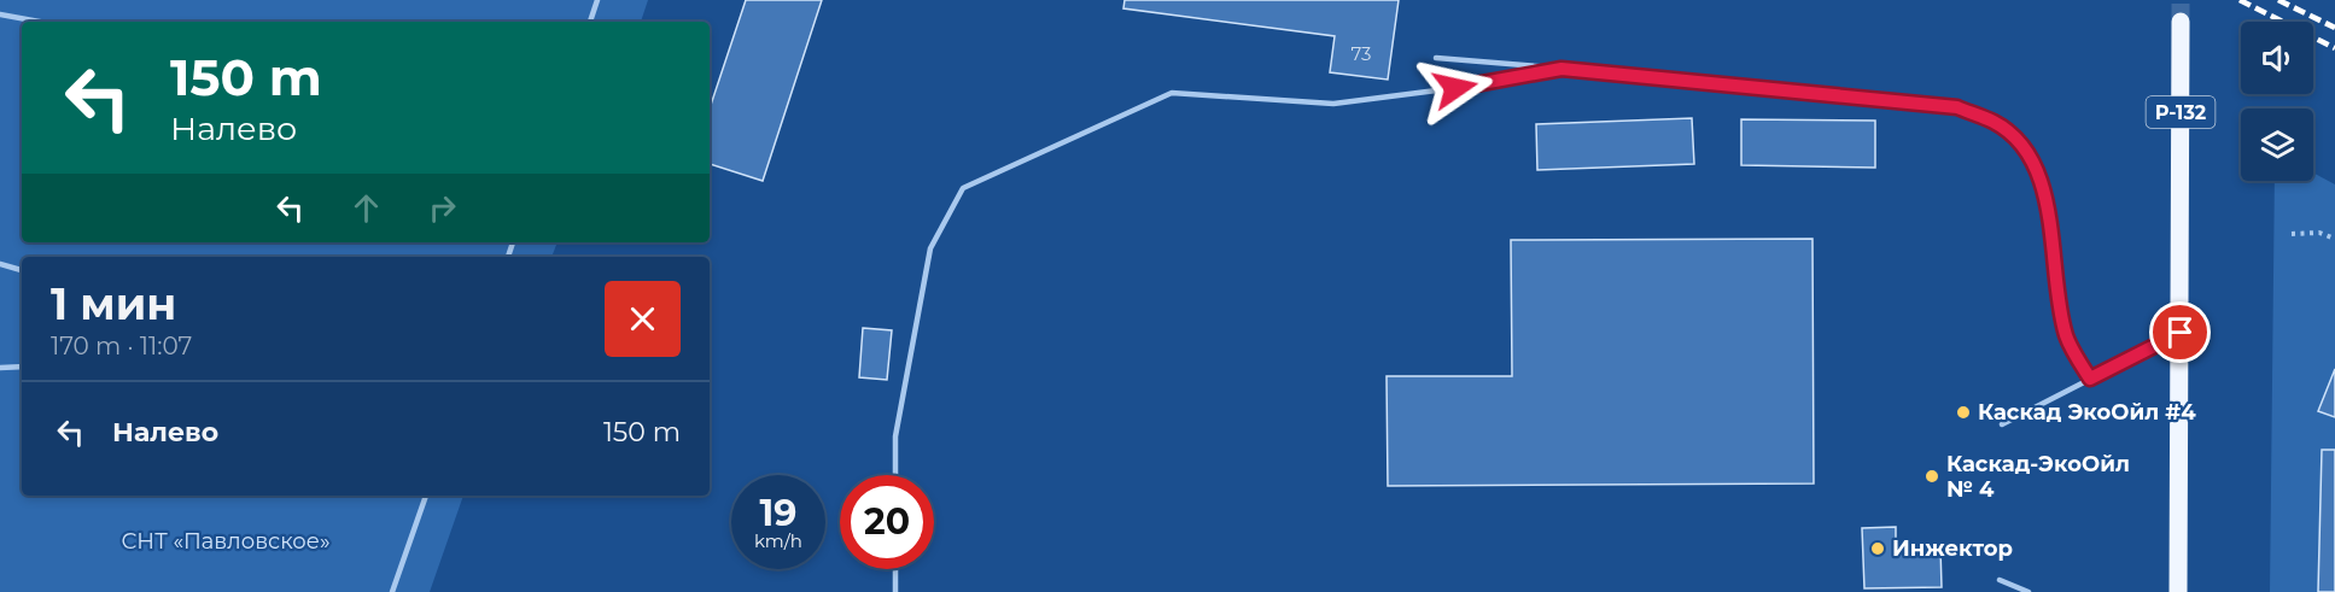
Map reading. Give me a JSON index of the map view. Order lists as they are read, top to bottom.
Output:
{
  "streets": {
    "main road": ["Р-132"]
  },
  "parks": ["СНТ «Павловское»"],
  "places": ["Каскад ЭкоОйл #4", "Каскад-ЭкоОйл № 4", "Инжектор"],
  "house_numbers": ["73"],
  "page": {
    "turn": ["150 m", "Налево"],
    "heading": ["1 мин", "170 m · 11:07"],
    "list": [
      {
        "name": "Налево",
        "value": "150 m"
      }
    ],
    "speed": "19 km/h",
    "limit": "20"
  }
}
